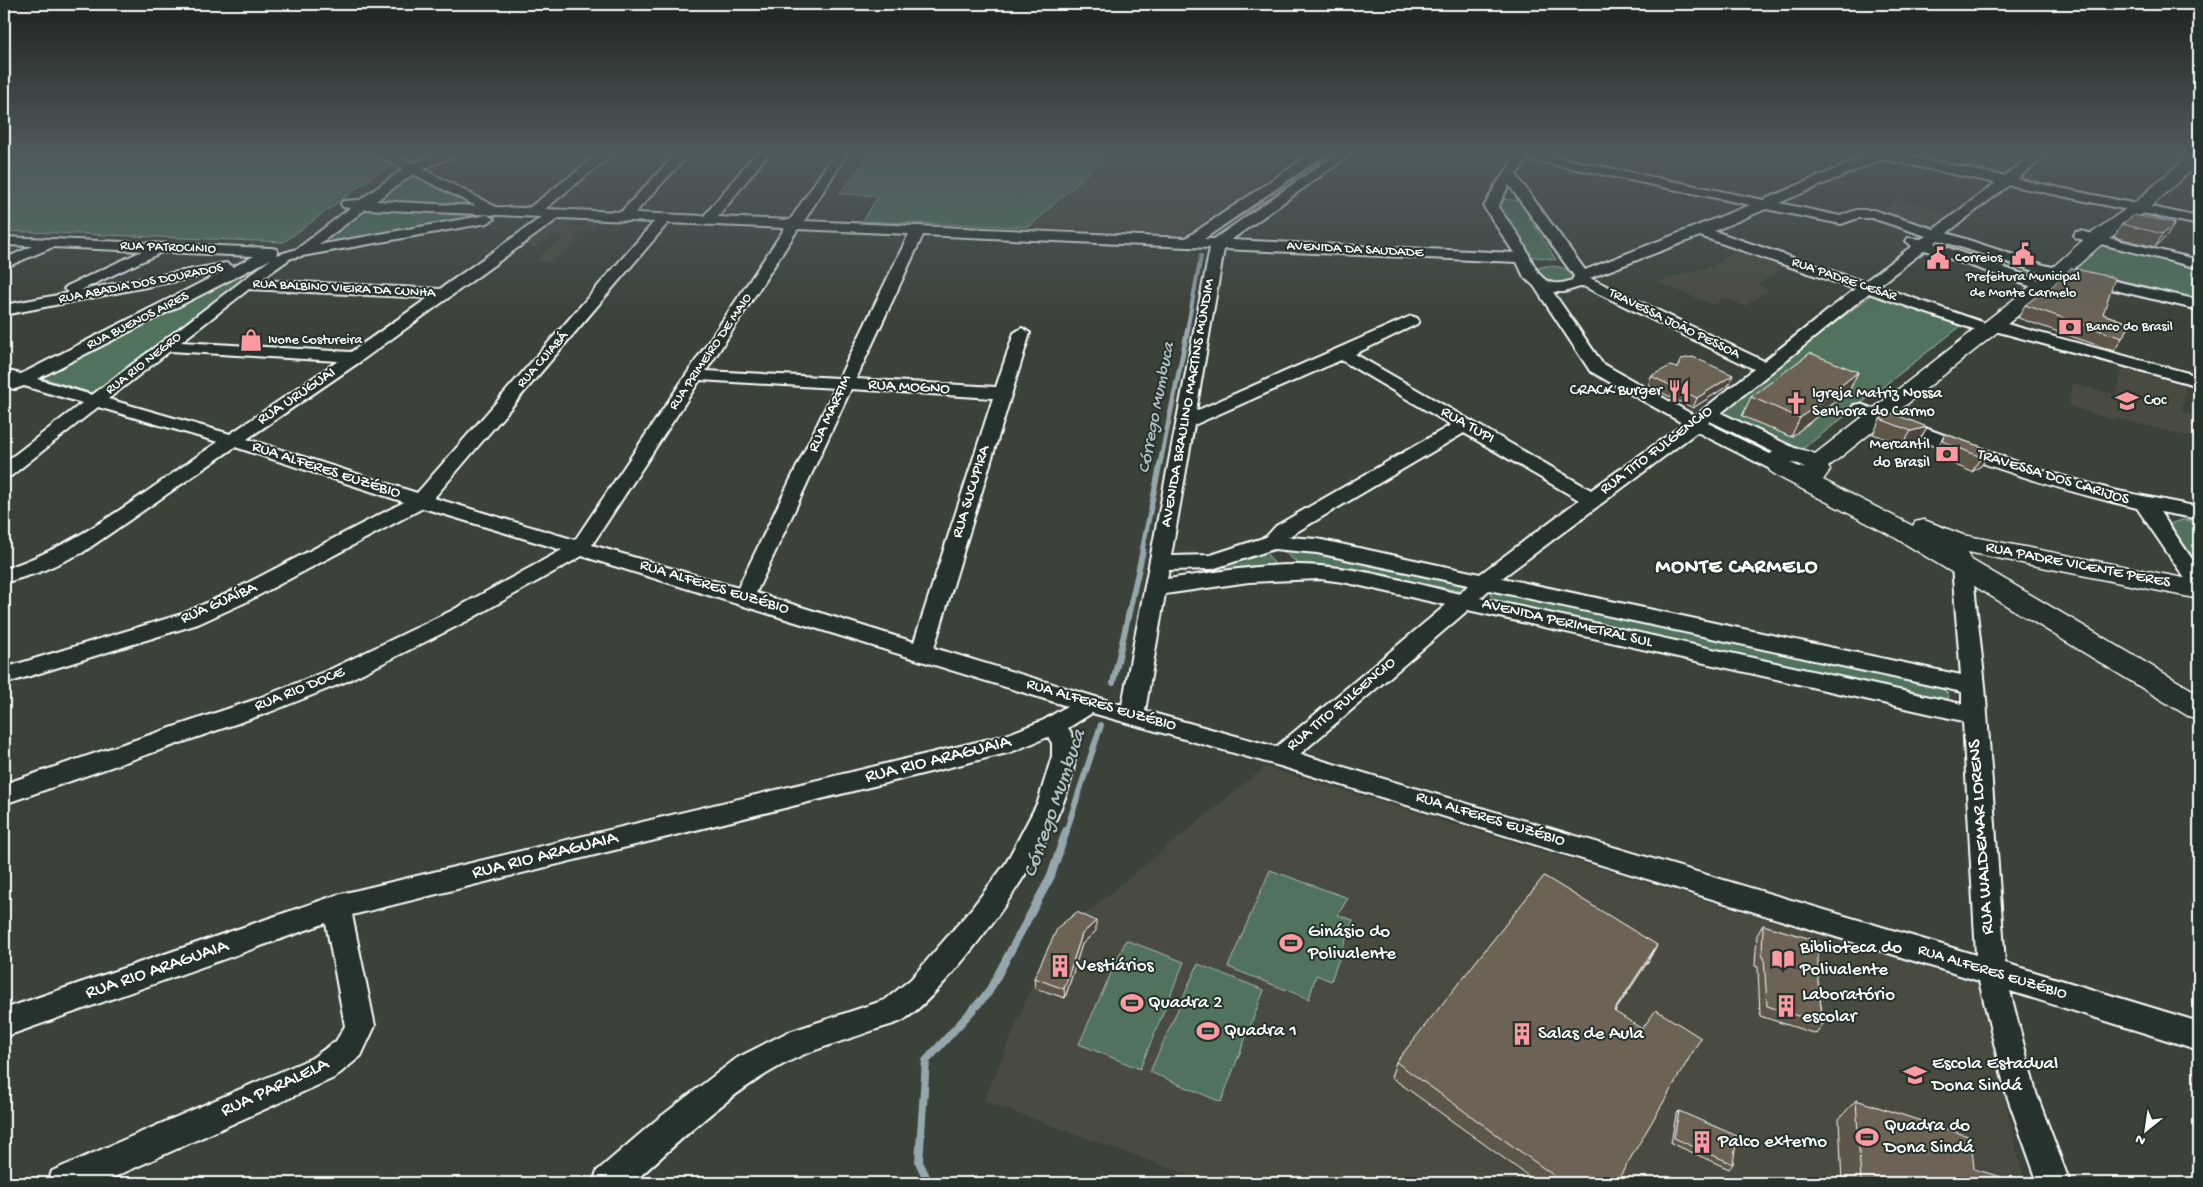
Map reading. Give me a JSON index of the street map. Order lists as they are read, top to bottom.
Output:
{
  "streets": {
    "main road": ["RUA PADRE VICENTE PERES"],
    "street": [
      "RUA PATROCINIO",
      "AVENIDA DA SAUDADE",
      "RUA PADRE CESAR",
      "RUA ABADIA DOS DOURADOS",
      "RUA BALBINO VIEIRA DA CUNHA",
      "RUA BUENOS AIRES",
      "TRAVESSA JOÃO PESSOA",
      "RUA PRIMEIRO DE MAIO",
      "RUA CUIABÁ",
      "RUA RIO NEGRO",
      "RUA MOGNO",
      "RUA URUGUAI",
      "AVENIDA BRAULINO MARTINS MUNDIM",
      "RUA MARFIM",
      "RUA TUPI",
      "RUA TITO FULGENCIO",
      "RUA ALFERES EUZÉBIO",
      "TRAVESSA DOS CARIJOS",
      "RUA SUCUPIRA",
      "RUA GUAÍBA",
      "AVENIDA PERIMETRAL SUL",
      "RUA RIO DOCE",
      "RUA RIO ARAGUAIA",
      "RUA WALDEMAR LORENS",
      "RUA PARALELA"
    ]
  },
  "crossings": [
    ["RUA PATROCINIO", "RUA BUENOS AIRES"],
    ["RUA PATROCINIO", "RUA RIO NEGRO"],
    ["AVENIDA DA SAUDADE", "RUA PRIMEIRO DE MAIO"],
    ["AVENIDA DA SAUDADE", "RUA CUIABÁ"],
    ["AVENIDA DA SAUDADE", "RUA URUGUAI"],
    ["AVENIDA DA SAUDADE", "AVENIDA BRAULINO MARTINS MUNDIM"],
    ["AVENIDA DA SAUDADE", "RUA MARFIM"],
    ["RUA PADRE CESAR", "RUA TITO FULGENCIO"],
    ["RUA ABADIA DOS DOURADOS", "RUA BUENOS AIRES"],
    ["RUA BALBINO VIEIRA DA CUNHA", "RUA RIO NEGRO"],
    ["RUA BALBINO VIEIRA DA CUNHA", "RUA URUGUAI"],
    ["RUA BUENOS AIRES", "RUA RIO NEGRO"],
    ["RUA BUENOS AIRES", "RUA ALFERES EUZÉBIO"],
    ["TRAVESSA JOÃO PESSOA", "RUA TITO FULGENCIO"],
    ["RUA PRIMEIRO DE MAIO", "RUA MOGNO"],
    ["RUA PRIMEIRO DE MAIO", "RUA ALFERES EUZÉBIO"],
    ["RUA PRIMEIRO DE MAIO", "RUA RIO DOCE"],
    ["RUA CUIABÁ", "RUA ALFERES EUZÉBIO"],
    ["RUA CUIABÁ", "RUA GUAÍBA"],
    ["RUA RIO NEGRO", "RUA ALFERES EUZÉBIO"],
    ["RUA MOGNO", "RUA MARFIM"],
    ["RUA MOGNO", "RUA SUCUPIRA"],
    ["RUA URUGUAI", "RUA ALFERES EUZÉBIO"],
    ["AVENIDA BRAULINO MARTINS MUNDIM", "RUA ALFERES EUZÉBIO"],
    ["AVENIDA BRAULINO MARTINS MUNDIM", "AVENIDA PERIMETRAL SUL"],
    ["RUA MARFIM", "RUA ALFERES EUZÉBIO"],
    ["RUA TUPI", "RUA TITO FULGENCIO"],
    ["RUA TITO FULGENCIO", "RUA ALFERES EUZÉBIO"],
    ["RUA TITO FULGENCIO", "AVENIDA PERIMETRAL SUL"],
    ["RUA ALFERES EUZÉBIO", "RUA SUCUPIRA"],
    ["RUA ALFERES EUZÉBIO", "RUA GUAÍBA"],
    ["RUA ALFERES EUZÉBIO", "RUA RIO DOCE"],
    ["RUA ALFERES EUZÉBIO", "RUA RIO ARAGUAIA"],
    ["RUA ALFERES EUZÉBIO", "RUA WALDEMAR LORENS"],
    ["RUA PADRE VICENTE PERES", "RUA WALDEMAR LORENS"],
    ["AVENIDA PERIMETRAL SUL", "RUA WALDEMAR LORENS"],
    ["RUA RIO ARAGUAIA", "RUA PARALELA"]
  ],
  "districts": ["MONTE CARMELO"],
  "water": ["Córrego Mumbuca"],
  "places": {
    "public building": ["Prefeitura Municipal de Monte Carmelo", "Correios"],
    "bank": ["Banco do Brasil", "Mercantil do Brasil"],
    "shop": ["Ivone Costureira"],
    "restaurant": ["CRACK Burger"],
    "school or university": ["Coc", "Escola Estadual Dona Sindá"],
    "church": ["Igreja Matriz Nossa Senhora do Carmo"],
    "sports": [
      "Ginásio do Polivalente",
      "Quadra 2",
      "Quadra 1",
      "Quadra do Dona Sindá"
    ],
    "library": ["Biblioteca do Polivalente"],
    "building": [
      "Vestiários",
      "Laboratório escolar",
      "Salas de Aula",
      "Palco externo"
    ]
  },
  "north": "bottom left"
}
